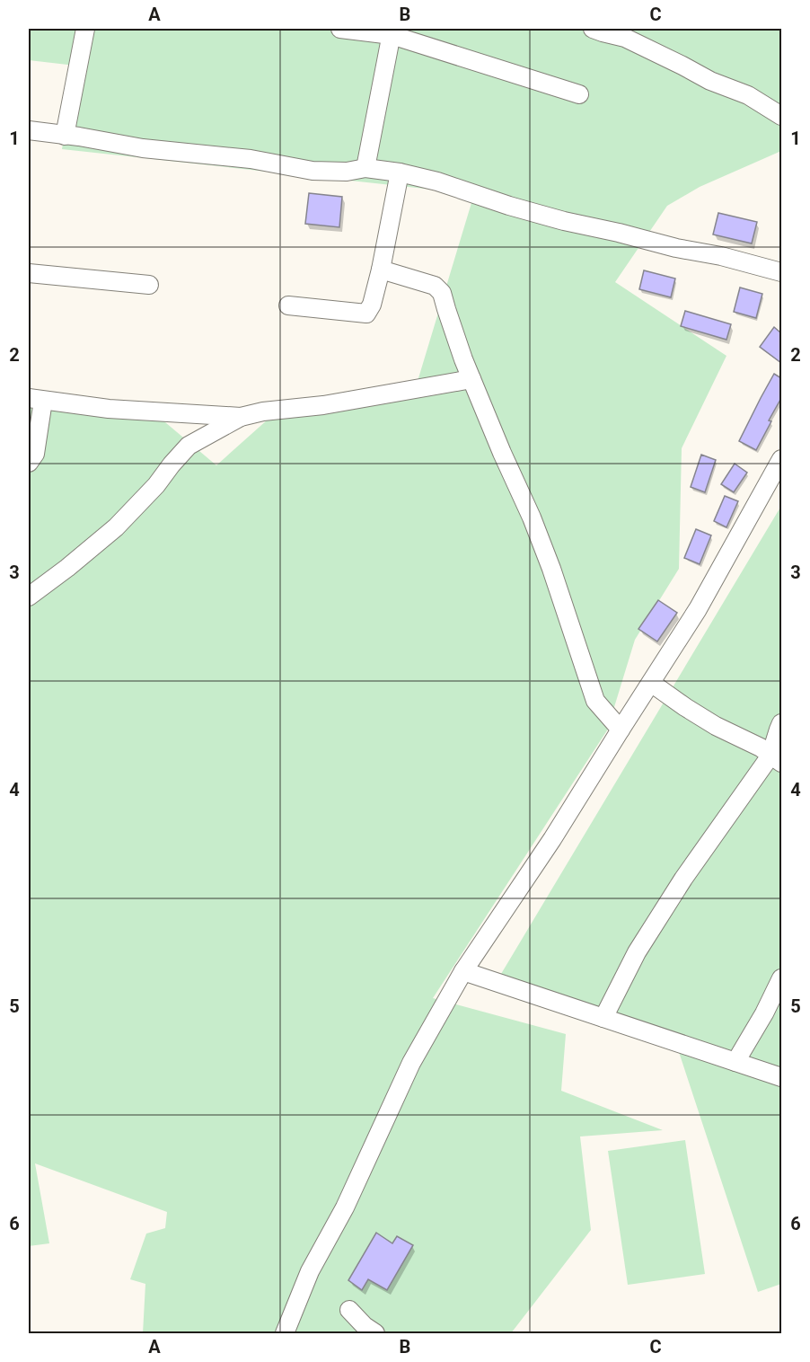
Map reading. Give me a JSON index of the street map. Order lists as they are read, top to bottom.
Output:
{
  "grid": {
    "columns": ["A", "B", "C"],
    "rows": [
      "1",
      "2",
      "3",
      "4",
      "5",
      "6"
    ]
  }
}
